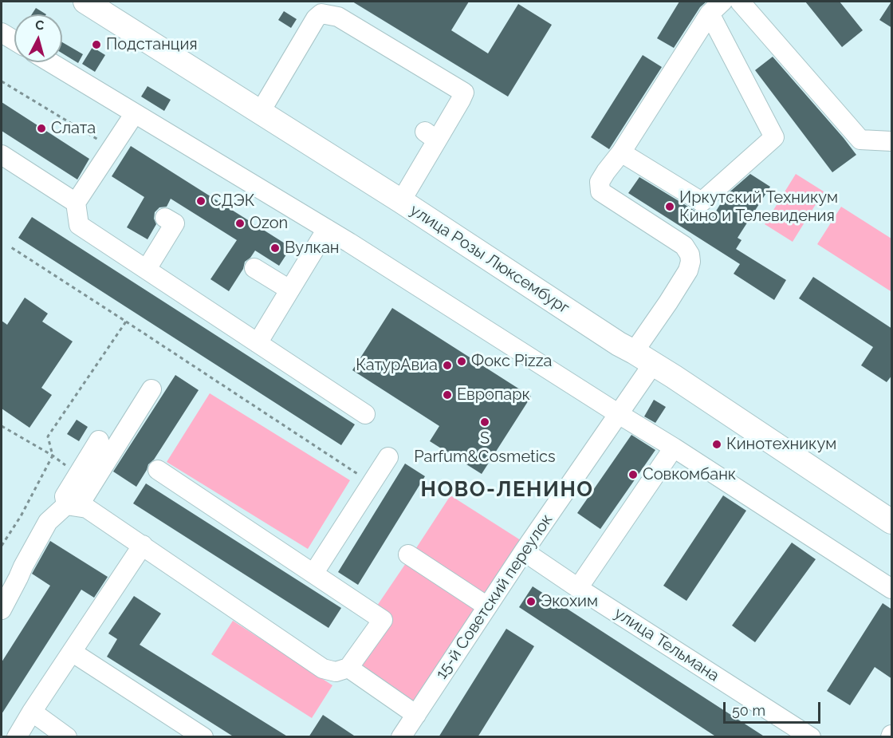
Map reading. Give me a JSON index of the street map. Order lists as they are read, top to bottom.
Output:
{
  "streets": {
    "main road": ["улица Розы Люксембург"],
    "street": ["15-й Советский переулок", "улица Тельмана"]
  },
  "crossings": [
    ["улица Розы Люксембург", "15-й Советский переулок"],
    ["15-й Советский переулок", "улица Тельмана"]
  ],
  "districts": ["НОВО-ЛЕНИНО"],
  "places": [
    "Подстанция",
    "Слата",
    "СДЭК",
    "Иркутский Техникум Кино и Телевидения",
    "Ozon",
    "Вулкан",
    "Фокс Pizza",
    "КатурАвиа",
    "Европарк",
    "S Parfum&Cosmetics",
    "Кинотехникум",
    "Совкомбанк",
    "Экохим"
  ],
  "scale_bar": "50 m",
  "north": "top"
}
